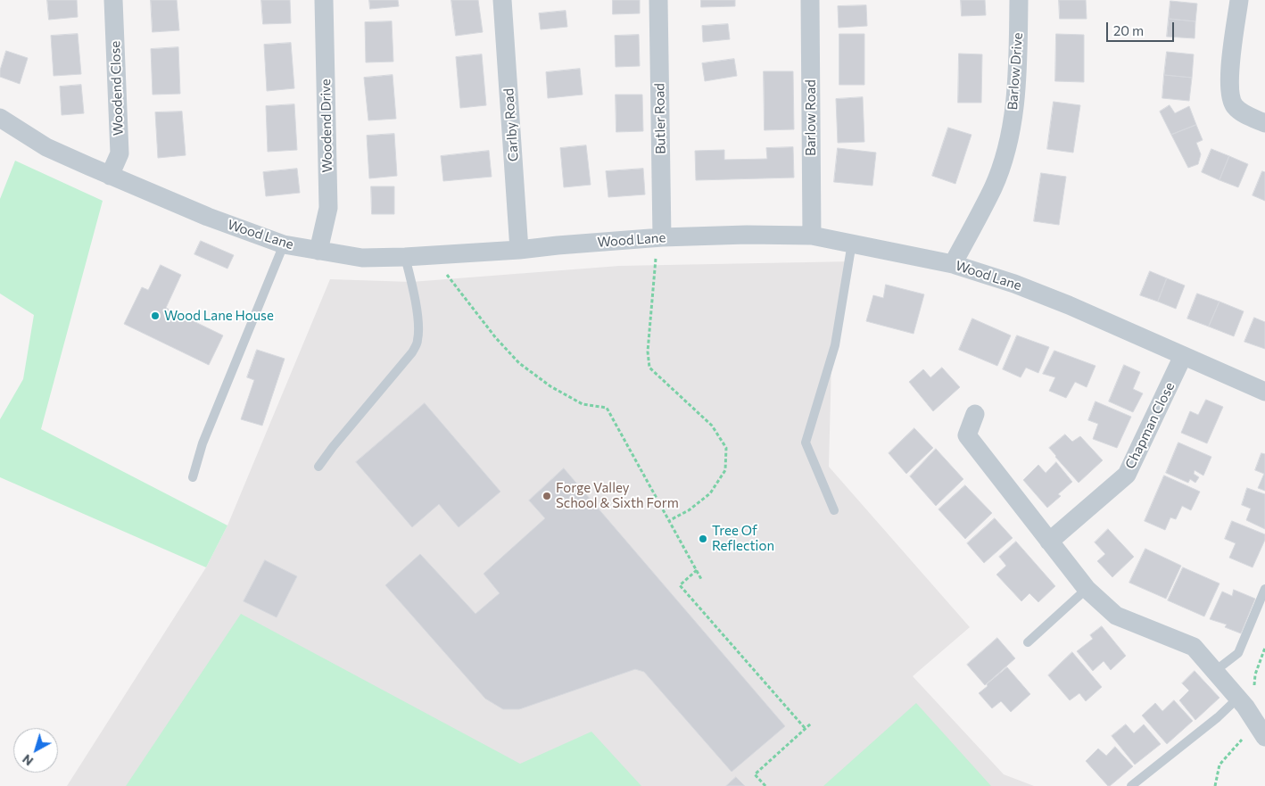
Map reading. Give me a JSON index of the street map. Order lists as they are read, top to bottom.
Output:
{
  "streets": {
    "street": [
      "Barlow Drive",
      "Woodend Close",
      "Barlow Road",
      "Butler Road",
      "Carlby Road",
      "Woodend Drive",
      "Wood Lane",
      "Chapman Close"
    ]
  },
  "crossings": [
    ["Barlow Drive", "Wood Lane"],
    ["Woodend Close", "Wood Lane"],
    ["Barlow Road", "Wood Lane"],
    ["Butler Road", "Wood Lane"],
    ["Carlby Road", "Wood Lane"],
    ["Woodend Drive", "Wood Lane"],
    ["Wood Lane", "Chapman Close"]
  ],
  "places": ["Wood Lane House", "Forge Valley School & Sixth Form", "Tree Of Reflection"],
  "scale_bar": "20 m",
  "north": "bottom left"
}
